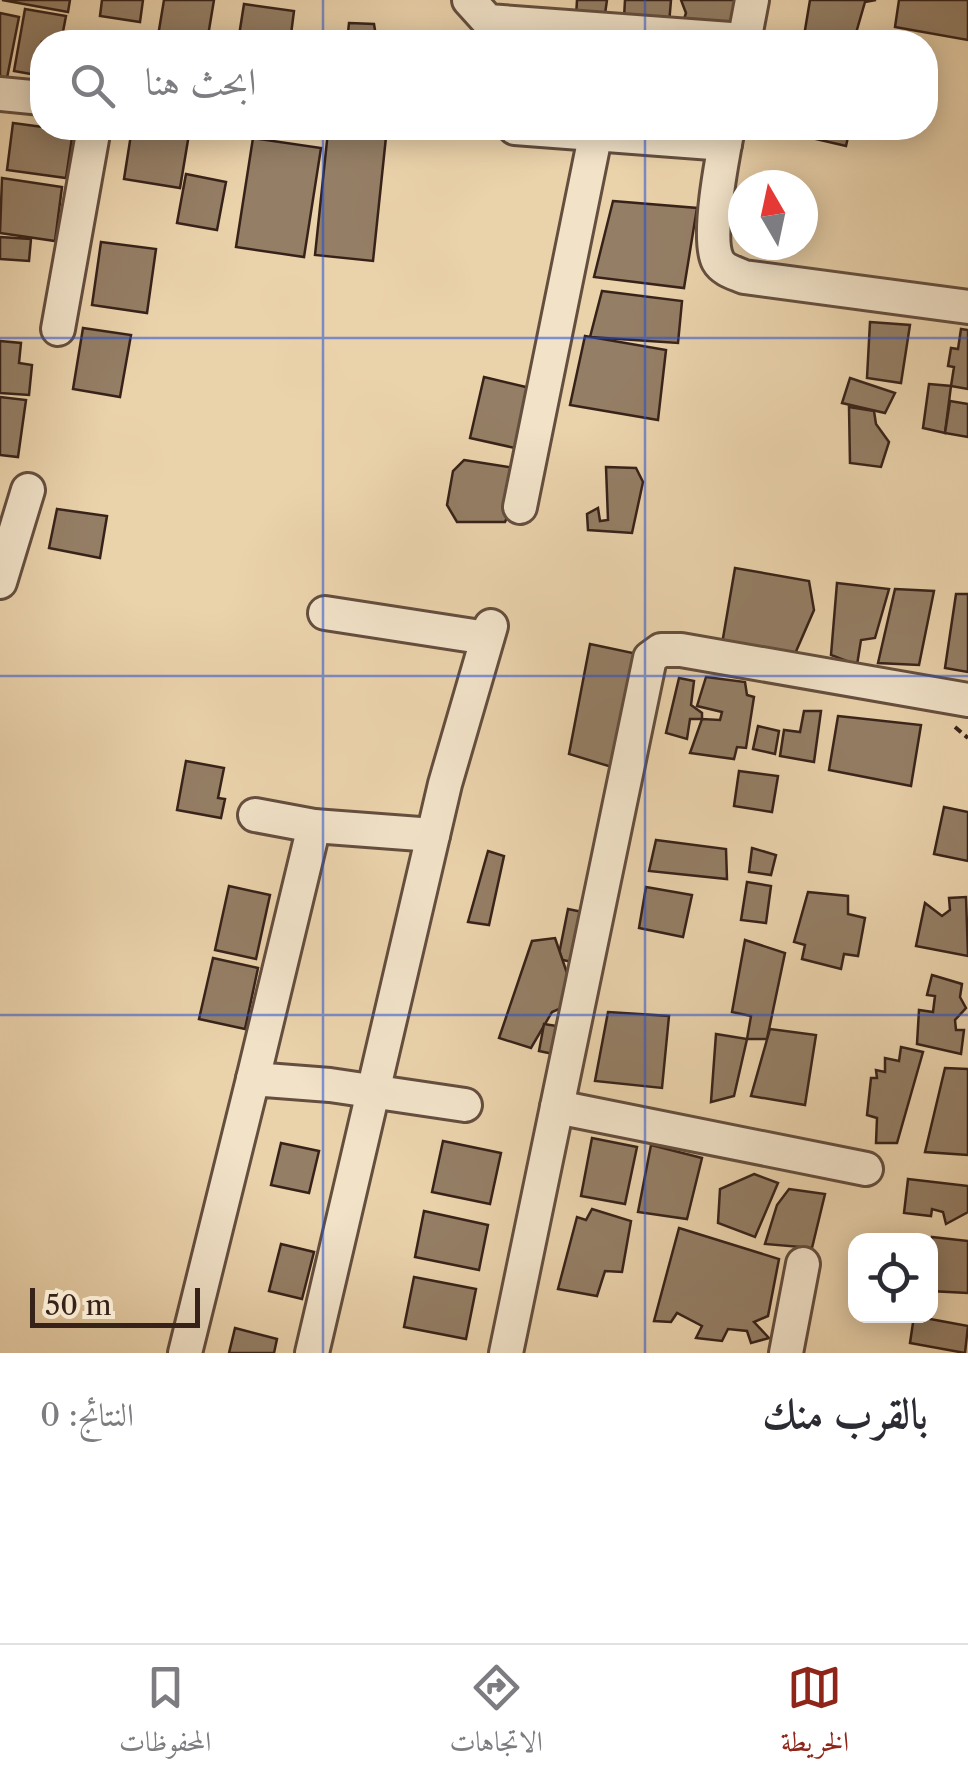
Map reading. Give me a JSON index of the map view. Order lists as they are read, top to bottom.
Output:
{
  "scale_bar": "50 m",
  "north": "top",
  "page": {
    "search": "ابحث هنا",
    "scale": "50 m",
    "heading": ["بالقرب منك", "النتائج: 0"],
    "nav": ["الخريطة", "الاتجاهات", "المحفوظات"]
  }
}
